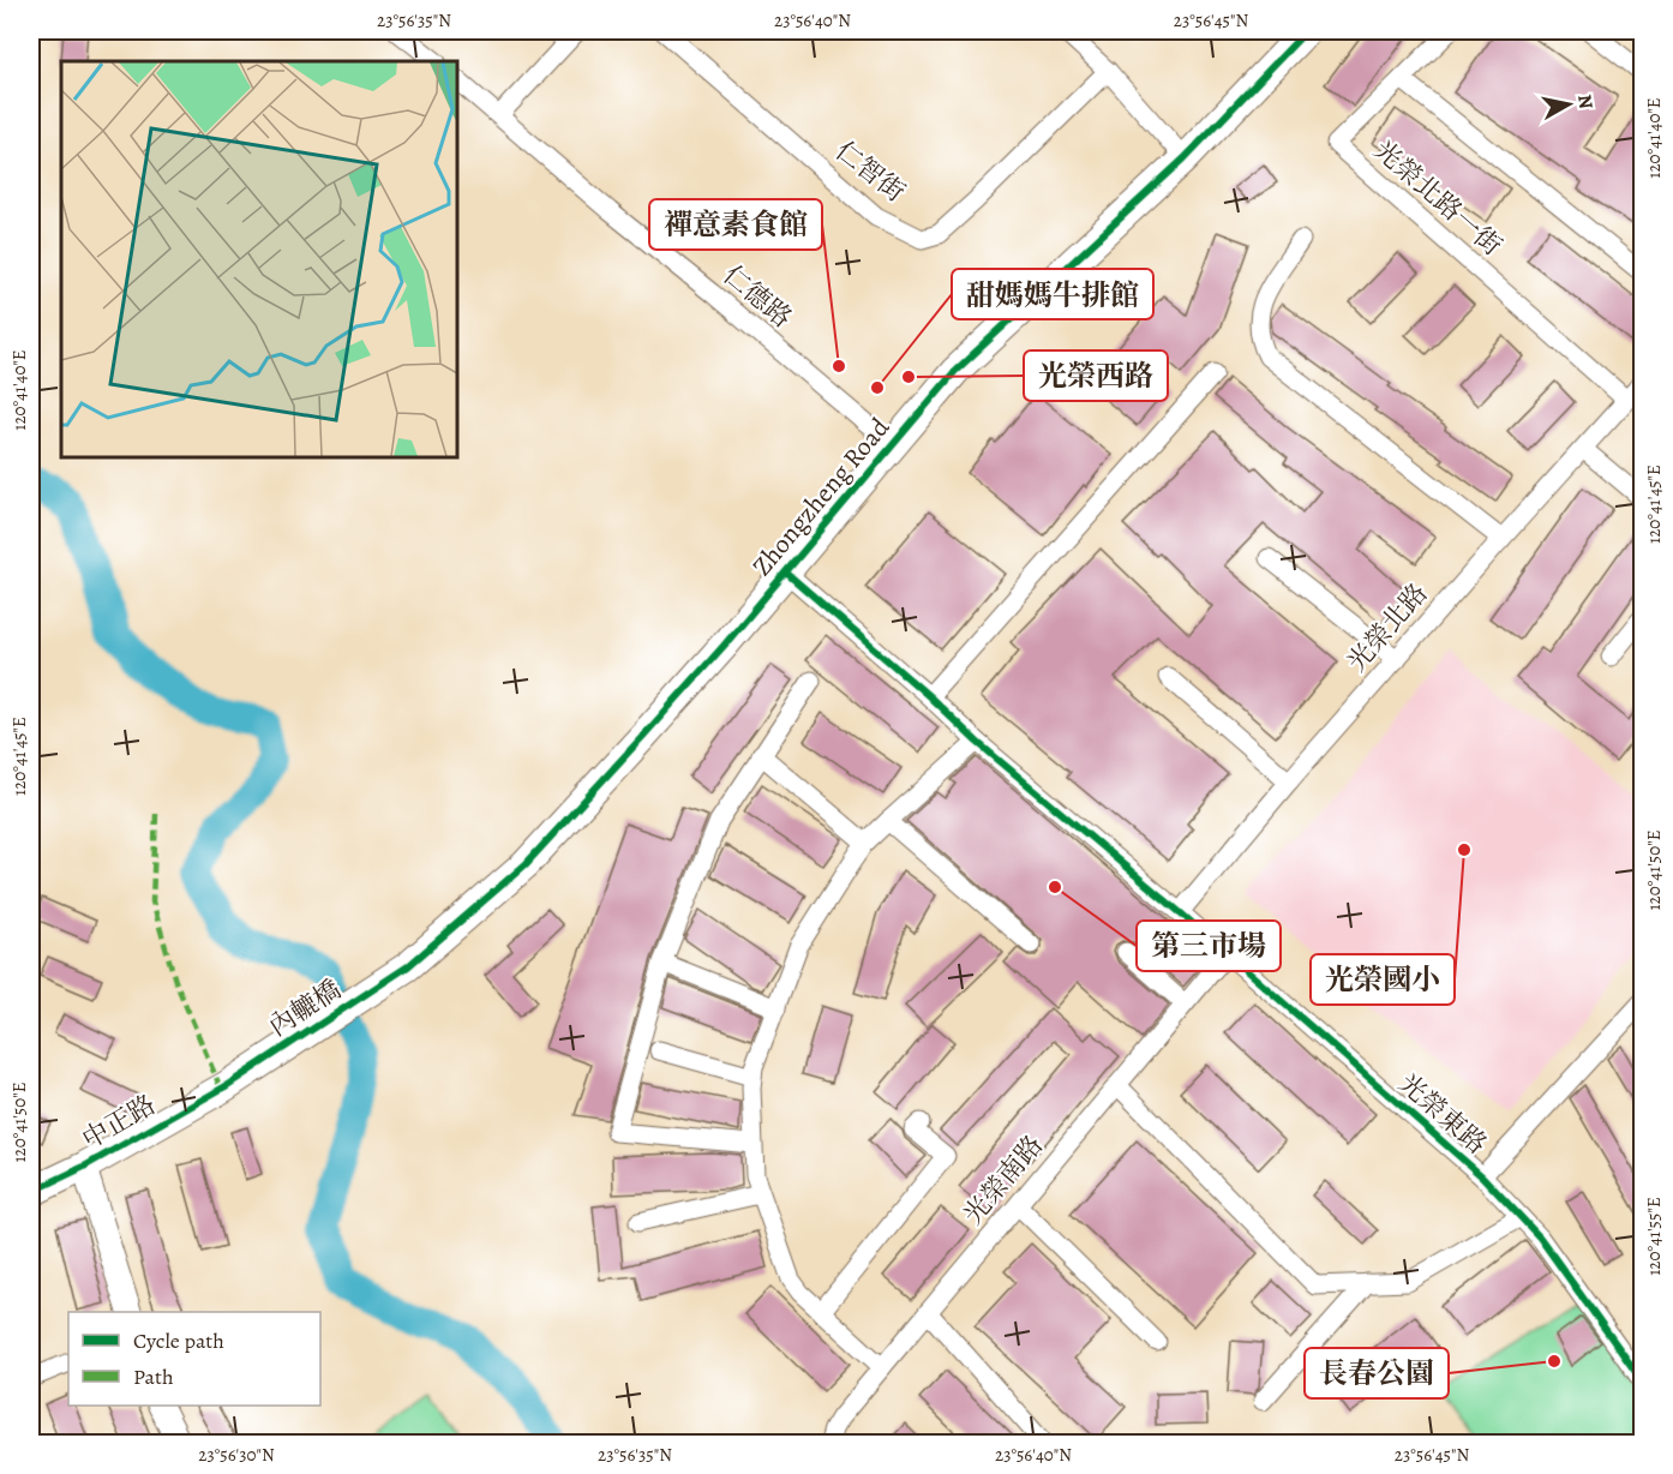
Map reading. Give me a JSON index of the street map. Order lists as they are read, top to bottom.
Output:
{
  "streets": {
    "main road": ["Zhongzheng Road", "內轆橋", "中正路"],
    "street": [
      "仁智街",
      "光榮北路一街",
      "仁德路",
      "光榮北路",
      "光榮東路",
      "光榮南路"
    ]
  },
  "crossings": [
    ["光榮北路一街", "光榮北路"],
    ["仁德路", "Zhongzheng Road"],
    ["Zhongzheng Road", "內轆橋"],
    ["Zhongzheng Road", "光榮東路"],
    ["光榮北路", "光榮東路"],
    ["內轆橋", "中正路"],
    ["光榮東路", "光榮南路"]
  ],
  "places": [
    "禪意素食館",
    "光榮西路",
    "甜媽媽牛排館",
    "光榮國小",
    "第三市場",
    "長春公園"
  ],
  "legend": ["Cycle path", "Path"],
  "north": "right",
  "coordinates": [
    "23°56'35\"N",
    "23°56'40\"N",
    "23°56'45\"N",
    "120°41'40\"E",
    "120°41'45\"E",
    "120°41'50\"E",
    "120°41'55\"E",
    "23°56'30\"N"
  ]
}
